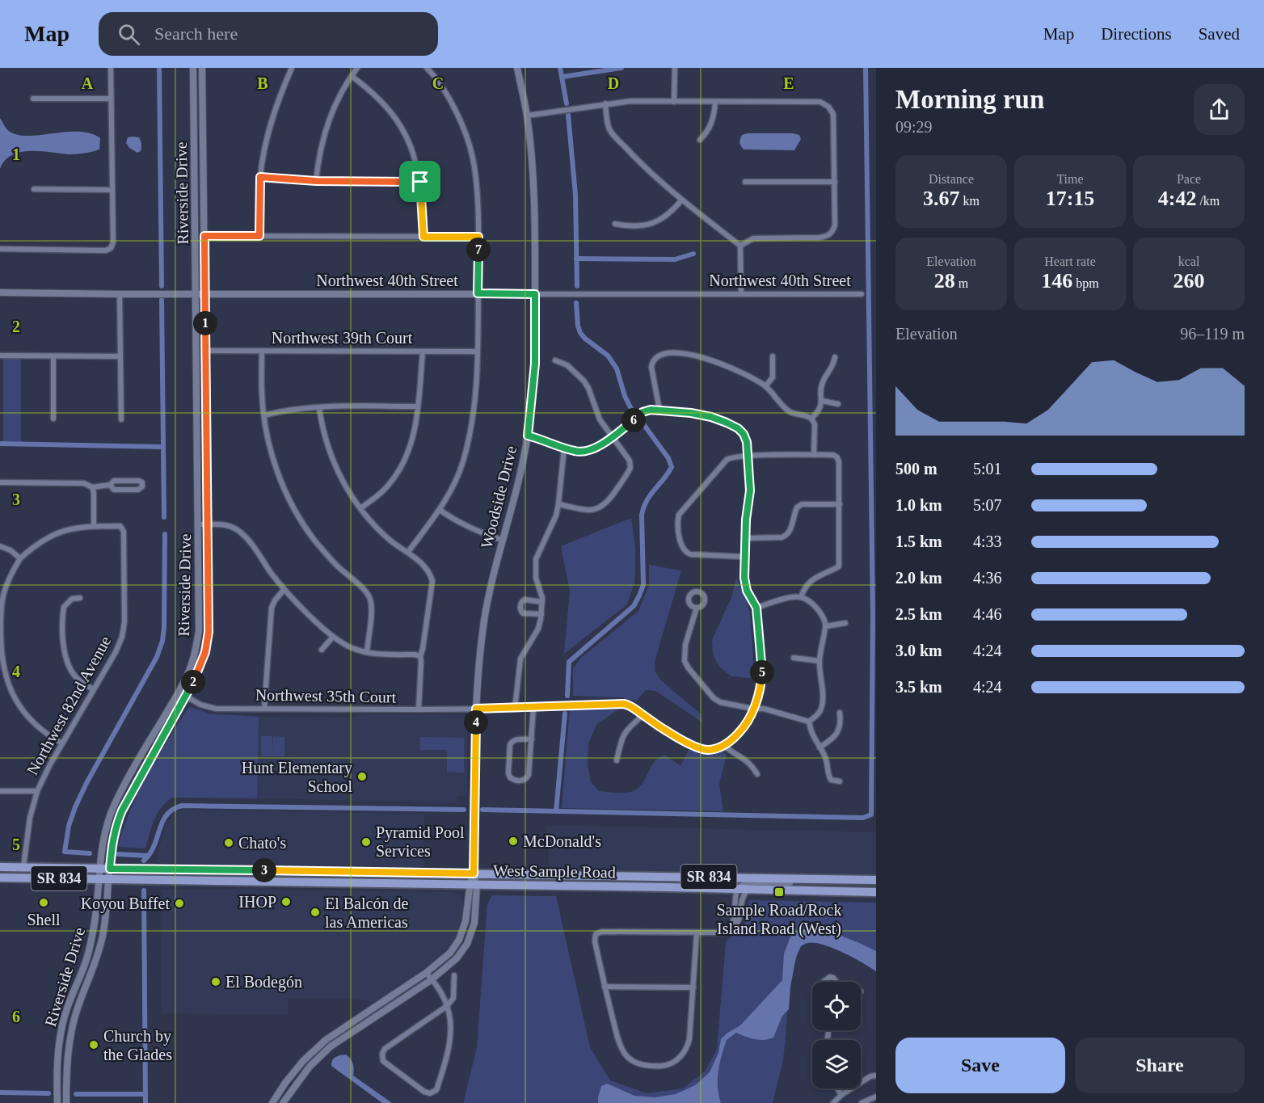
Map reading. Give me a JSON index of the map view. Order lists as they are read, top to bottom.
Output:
{
  "streets": {
    "main road": ["West Sample Road", "SR 834"],
    "street": [
      "Riverside Drive",
      "Northwest 40th Street",
      "Northwest 39th Court",
      "Woodside Drive",
      "Northwest 35th Court",
      "Northwest 82nd Avenue"
    ]
  },
  "crossings": [
    ["Riverside Drive", "Northwest 40th Street"],
    ["Riverside Drive", "Northwest 39th Court"],
    ["Riverside Drive", "Northwest 35th Court"],
    ["Riverside Drive", "West Sample Road"],
    ["Northwest 40th Street", "Woodside Drive"],
    ["Woodside Drive", "Northwest 35th Court"],
    ["Woodside Drive", "West Sample Road"],
    ["Northwest 82nd Avenue", "West Sample Road"]
  ],
  "places": {
    "other": [
      "Hunt Elementary School",
      "McDonald's",
      "Pyramid Pool Services",
      "Chato's",
      "IHOP",
      "Shell",
      "Koyou Buffet",
      "El Balcón de las Americas",
      "El Bodegón",
      "Church by the Glades"
    ],
    "transit": ["Sample Road/Rock Island Road (West)"]
  },
  "page": {
    "header": "Map",
    "search": "Search here",
    "nav": ["Map", "Directions", "Saved"],
    "heading": ["Morning run", "09:29"],
    "stats": [
      ["Distance", "3.67 km"],
      ["Time", "17:15"],
      ["Pace", "4:42 /km"],
      ["Elevation", "28 m"],
      ["Heart rate", "146 bpm"],
      ["kcal", "260"]
    ],
    "pins": [
      "7",
      "1",
      "6",
      "5",
      "2",
      "4",
      "3"
    ],
    "chart": ["Elevation", "96–119 m"],
    "list": [
      {
        "name": "500 m",
        "note": "5:01"
      },
      {
        "name": "1.0 km",
        "note": "5:07"
      },
      {
        "name": "1.5 km",
        "note": "4:33"
      },
      {
        "name": "2.0 km",
        "note": "4:36"
      },
      {
        "name": "2.5 km",
        "note": "4:46"
      },
      {
        "name": "3.0 km",
        "note": "4:24"
      },
      {
        "name": "3.5 km",
        "note": "4:24"
      }
    ],
    "buttons": ["Save", "Share"]
  },
  "grid": {
    "columns": [
      "A",
      "B",
      "C",
      "D",
      "E"
    ],
    "rows": [
      "1",
      "2",
      "3",
      "4",
      "5",
      "6"
    ]
  }
}
